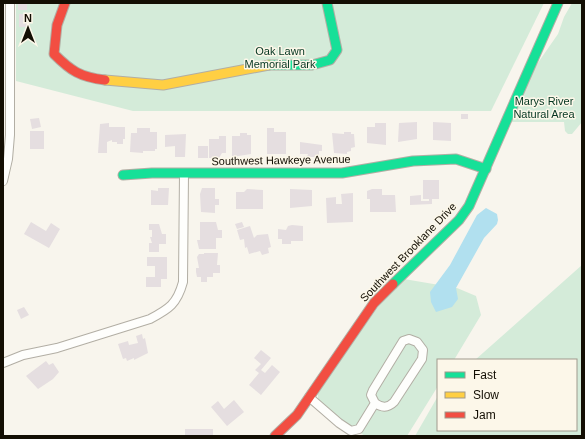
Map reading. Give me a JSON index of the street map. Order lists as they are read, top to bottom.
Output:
{
  "streets": {
    "street": ["Southwest Hawkeye Avenue", "Southwest Brooklane Drive"]
  },
  "crossings": [
    ["Southwest Hawkeye Avenue", "Southwest Brooklane Drive"]
  ],
  "parks": ["Oak Lawn Memorial Park", "Marys River Natural Area"],
  "legend": ["Fast", "Slow", "Jam"],
  "north": "top"
}
